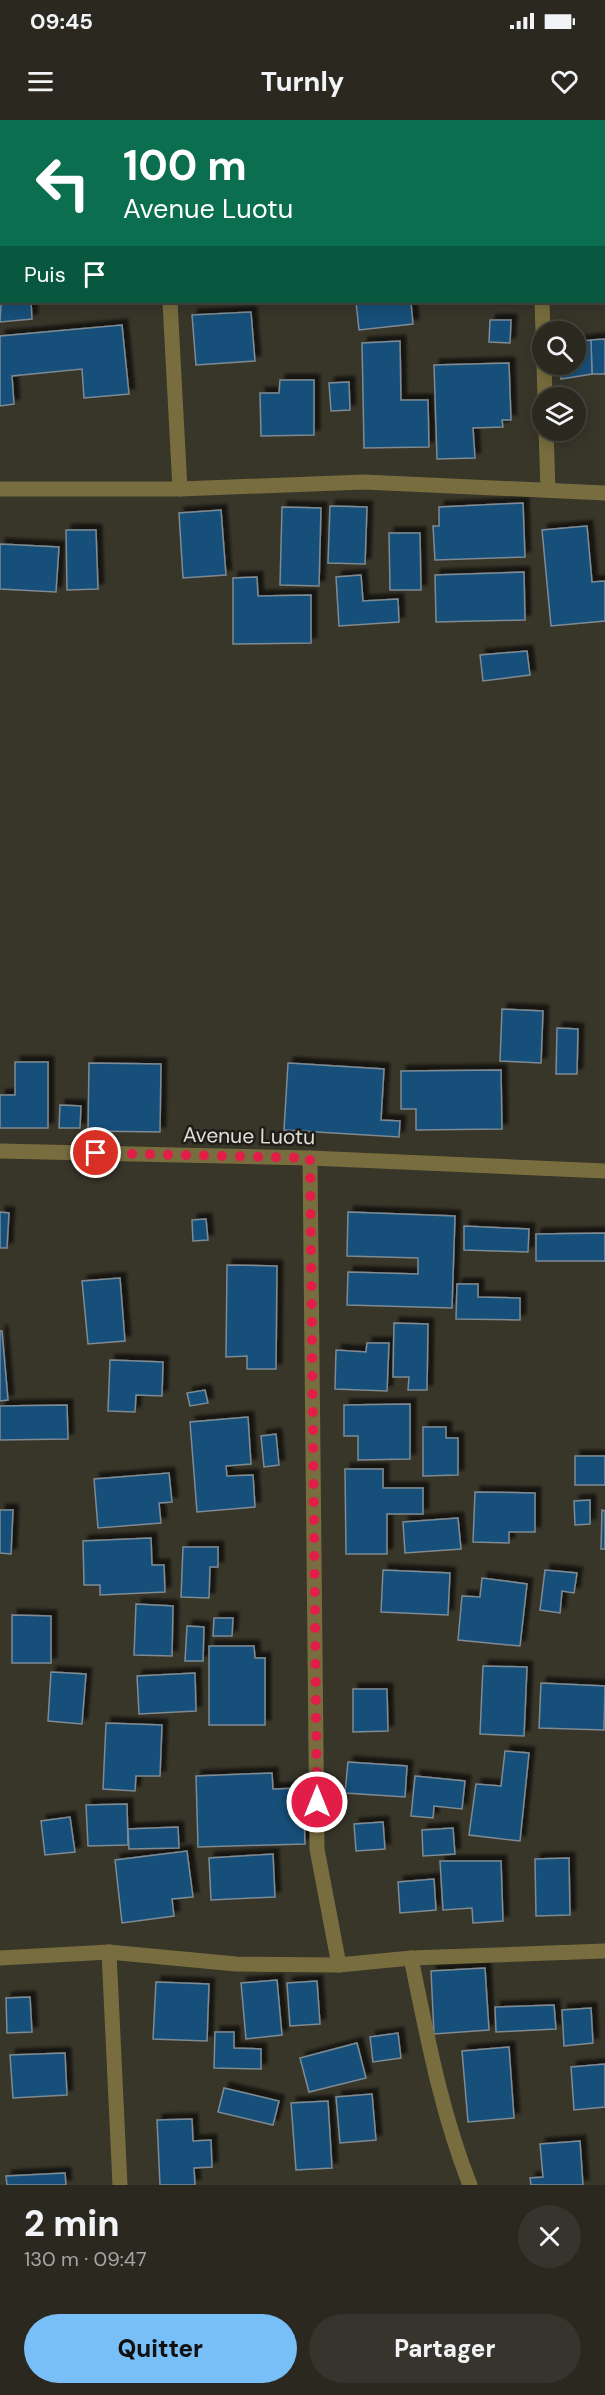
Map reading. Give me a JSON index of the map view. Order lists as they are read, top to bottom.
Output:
{
  "streets": {
    "street": ["Avenue Luotu"]
  },
  "page": {
    "status": "09:45",
    "header": "Turnly",
    "turn": ["100 m", "Avenue Luotu"],
    "then": "Puis",
    "heading": ["2 min", "130 m · 09:47"],
    "buttons": ["Quitter", "Partager"]
  }
}
